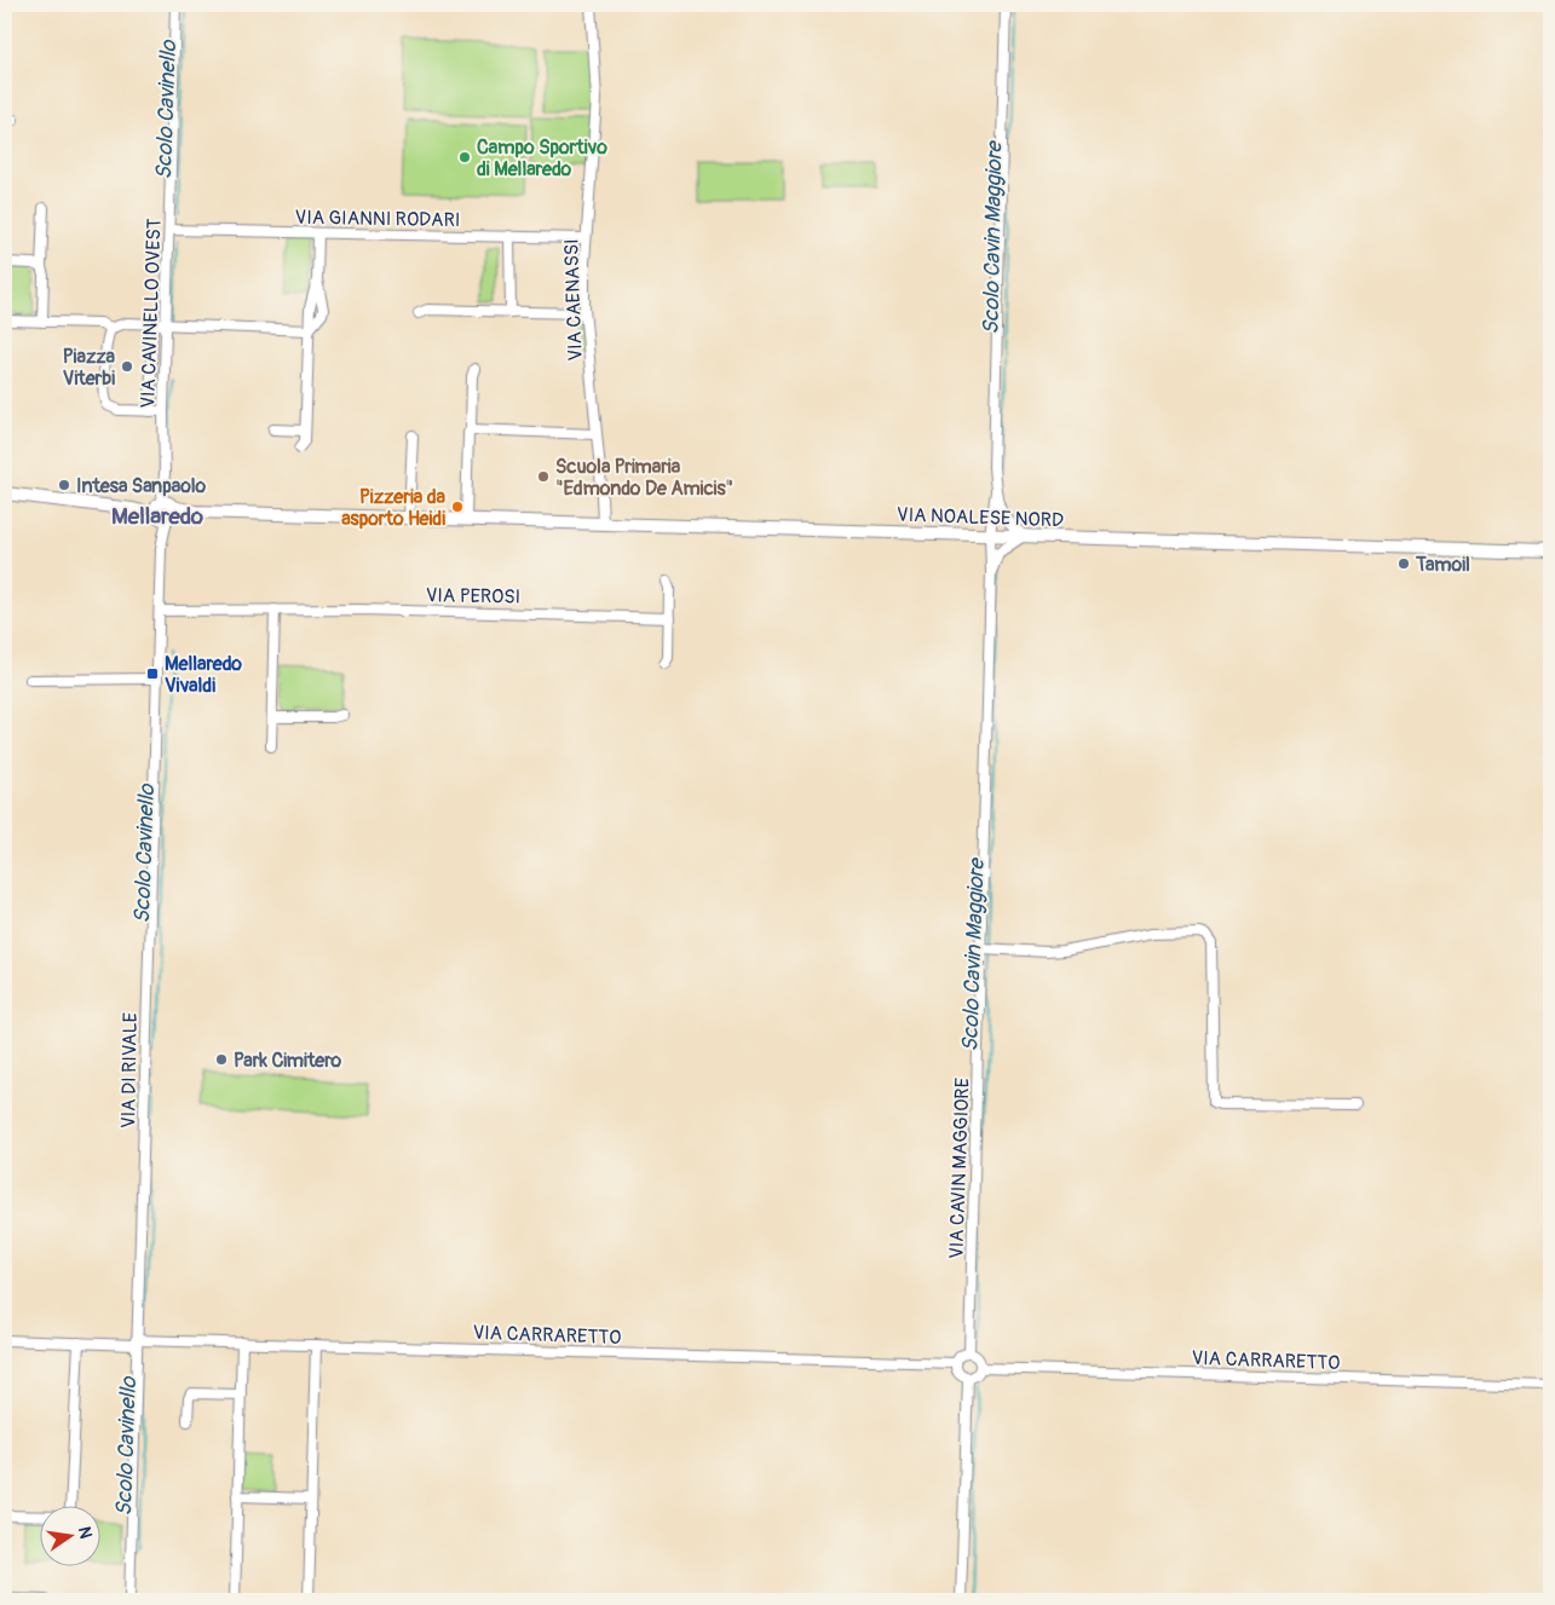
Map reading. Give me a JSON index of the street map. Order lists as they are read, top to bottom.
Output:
{
  "streets": {
    "main road": ["VIA NOALESE NORD"],
    "street": [
      "VIA GIANNI RODARI",
      "VIA CAENASSI",
      "VIA CAVINELLO OVEST",
      "VIA PEROSI",
      "VIA DI RIVALE",
      "VIA CAVIN MAGGIORE",
      "VIA CARRARETTO"
    ]
  },
  "crossings": [
    ["VIA GIANNI RODARI", "VIA CAENASSI"],
    ["VIA GIANNI RODARI", "VIA CAVINELLO OVEST"],
    ["VIA CAENASSI", "VIA NOALESE NORD"],
    ["VIA CAVINELLO OVEST", "VIA NOALESE NORD"],
    ["VIA CAVINELLO OVEST", "VIA DI RIVALE"],
    ["VIA NOALESE NORD", "VIA DI RIVALE"],
    ["VIA NOALESE NORD", "VIA CAVIN MAGGIORE"],
    ["VIA PEROSI", "VIA DI RIVALE"],
    ["VIA DI RIVALE", "VIA CARRARETTO"],
    ["VIA CAVIN MAGGIORE", "VIA CARRARETTO"]
  ],
  "districts": ["Mellaredo"],
  "water": ["Scolo Cavinello", "Scolo Cavin Maggiore"],
  "places": {
    "other": [
      "Campo Sportivo di Mellaredo",
      "Piazza Viterbi",
      "Scuola Primaria \"Edmondo De Amicis\"",
      "Intesa Sanpaolo",
      "Pizzeria da asporto Heidi",
      "Tamoil",
      "Park Cimitero"
    ],
    "transit": ["Mellaredo Vivaldi"]
  },
  "north": "right"
}
